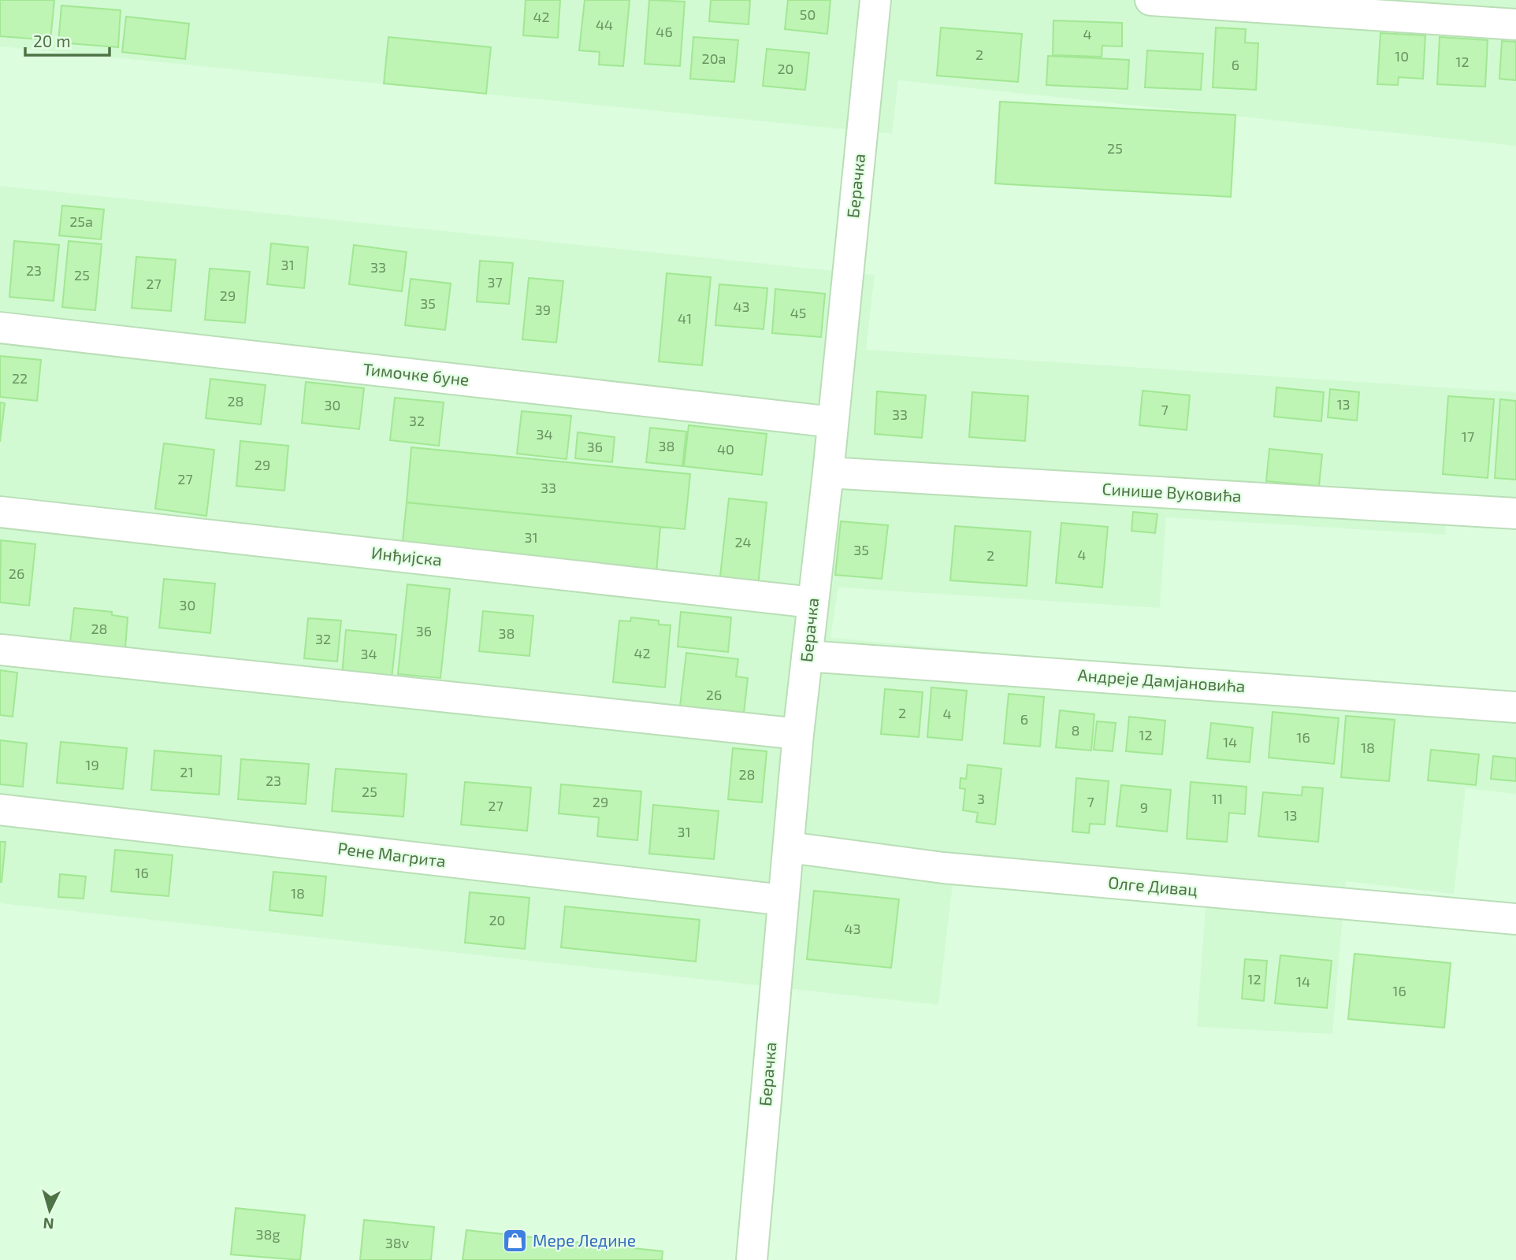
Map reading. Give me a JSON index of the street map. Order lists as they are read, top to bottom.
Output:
{
  "streets": {
    "street": [
      "Берачка",
      "Тимочке буне",
      "Синише Вуковића",
      "Инђијска",
      "Андреје Дамјановића",
      "Рене Магрита",
      "Олге Дивац"
    ]
  },
  "crossings": [
    ["Берачка", "Тимочке буне"],
    ["Берачка", "Синише Вуковића"],
    ["Берачка", "Инђијска"],
    ["Берачка", "Андреје Дамјановића"],
    ["Берачка", "Рене Магрита"],
    ["Берачка", "Олге Дивац"]
  ],
  "places": {
    "shop": ["Мере Ледине"]
  },
  "house_numbers": [
    "50",
    "42",
    "44",
    "46",
    "4",
    "2",
    "10",
    "20a",
    "12",
    "6",
    "20",
    "25",
    "25a",
    "31",
    "33",
    "23",
    "25",
    "37",
    "27",
    "29",
    "35",
    "43",
    "39",
    "45",
    "41",
    "22",
    "28",
    "13",
    "30",
    "7",
    "33",
    "32",
    "34",
    "17",
    "38",
    "36",
    "40",
    "29",
    "27",
    "33",
    "31",
    "24",
    "35",
    "4",
    "2",
    "26",
    "30",
    "28",
    "36",
    "38",
    "32",
    "42",
    "34",
    "26",
    "2",
    "4",
    "6",
    "8",
    "12",
    "16",
    "14",
    "18",
    "19",
    "21",
    "28",
    "23",
    "25",
    "3",
    "11",
    "29",
    "7",
    "27",
    "9",
    "13",
    "31",
    "16",
    "18",
    "20",
    "43",
    "12",
    "14",
    "16",
    "38g",
    "38v"
  ],
  "scale_bar": "20 m",
  "north": "bottom"
}
